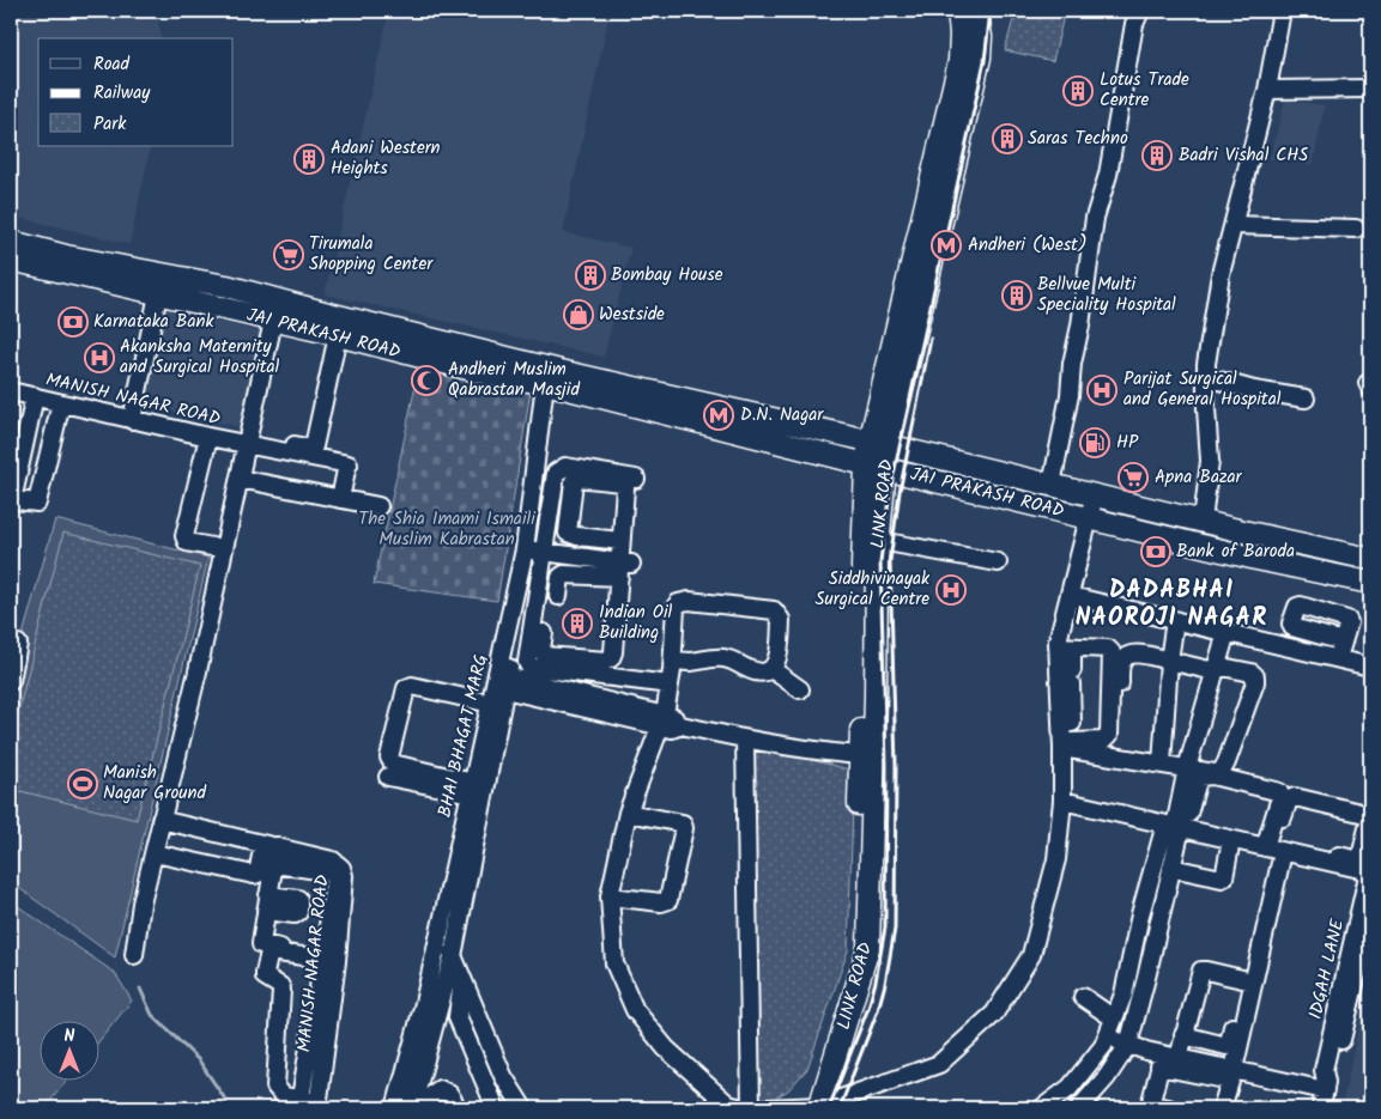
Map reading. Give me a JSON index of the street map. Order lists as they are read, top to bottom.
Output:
{
  "streets": {
    "main road": ["JAI PRAKASH ROAD", "LINK ROAD"],
    "street": ["MANISH NAGAR ROAD", "BHAI BHAGAT MARG", "IDGAH LANE"]
  },
  "crossings": [
    ["JAI PRAKASH ROAD", "MANISH NAGAR ROAD"],
    ["JAI PRAKASH ROAD", "LINK ROAD"]
  ],
  "districts": ["DADABHAI NAOROJI NAGAR"],
  "parks": ["The Shia Imami Ismaili Muslim Kabrastan"],
  "places": {
    "building": [
      "Lotus Trade Centre",
      "Saras Techno",
      "Badri Vishal CHS",
      "Adani Western Heights",
      "Bombay House",
      "Bellvue Multi Speciality Hospital",
      "Indian Oil Building"
    ],
    "metro station": ["Andheri (West)", "D.N. Nagar"],
    "supermarket": ["Tirumala Shopping Center", "Apna Bazar"],
    "shop": ["Westside"],
    "bank": ["Karnataka Bank", "Bank of Baroda"],
    "hospital": ["Akanksha Maternity and Surgical Hospital", "Parijat Surgical and General Hospital", "Siddhivinayak Surgical Centre"],
    "mosque": ["Andheri Muslim Qabrastan Masjid"],
    "fuel station": ["HP"],
    "sports": ["Manish Nagar Ground"]
  },
  "legend": ["Road", "Railway", "Park"],
  "north": "top"
}
